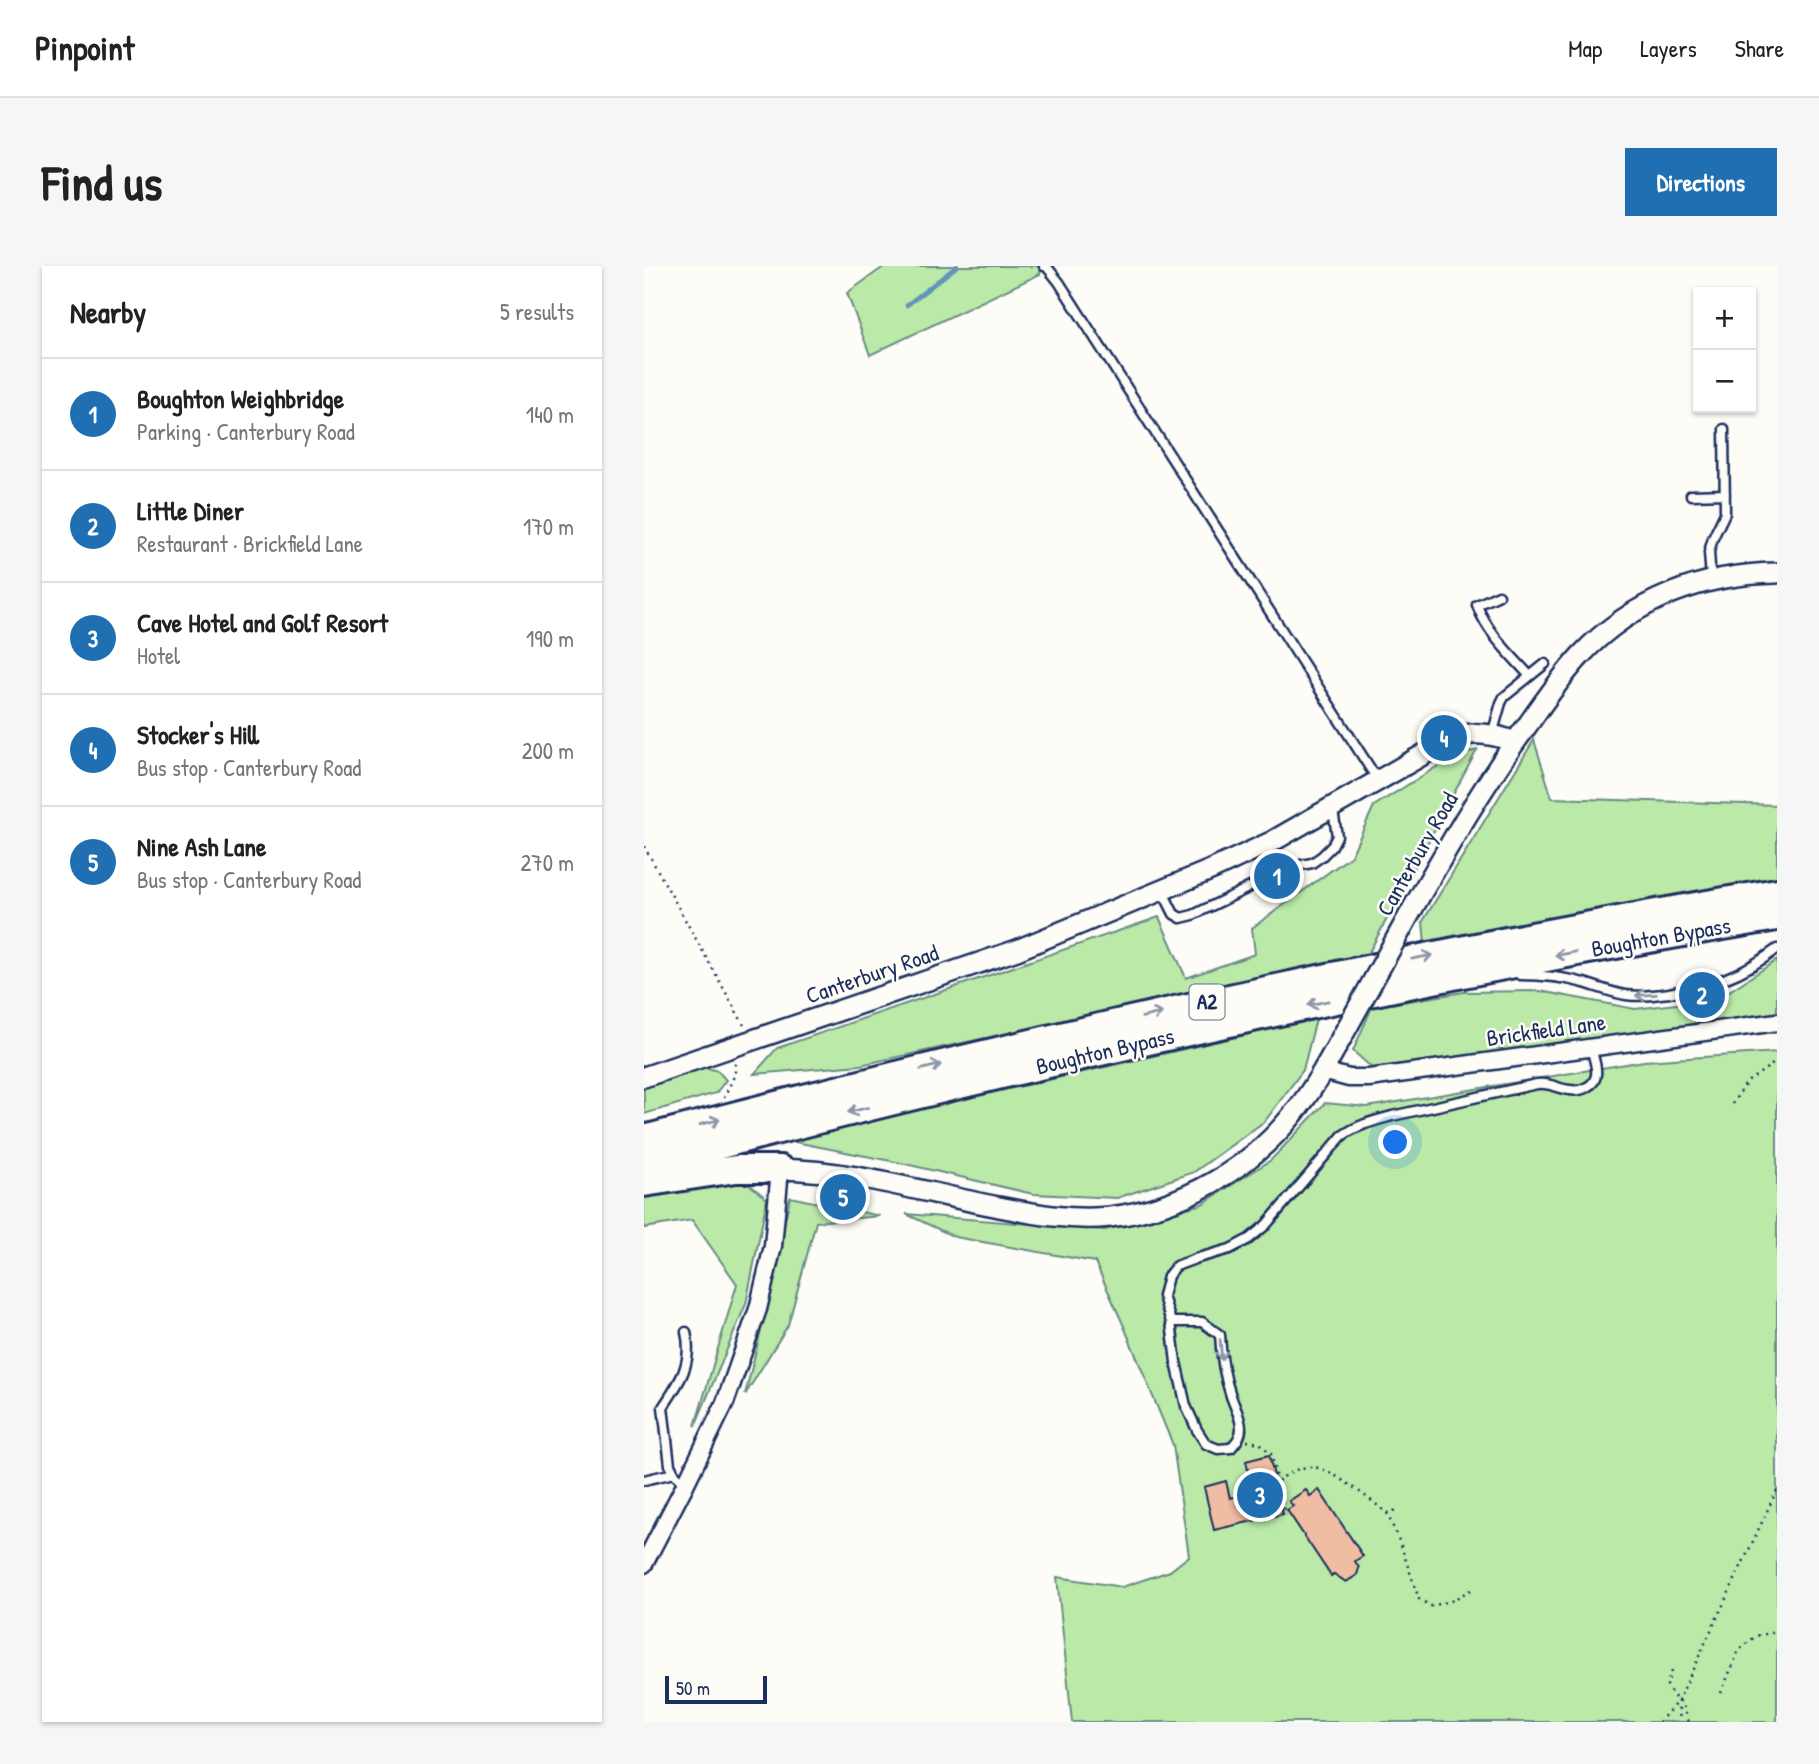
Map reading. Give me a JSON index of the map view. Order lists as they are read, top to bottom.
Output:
{
  "streets": {
    "highway": ["Boughton Bypass", "A2"],
    "street": ["Canterbury Road", "Brickfield Lane"]
  },
  "crossings": [
    ["Canterbury Road", "Brickfield Lane"]
  ],
  "scale_bar": "50 m",
  "page": {
    "header": "Pinpoint",
    "nav": ["Map", "Layers", "Share"],
    "buttons": "Directions",
    "title": "Find us",
    "heading": ["Nearby", "5 results"],
    "map_buttons": ["+", "−"],
    "list": [
      {
        "mark": "1",
        "name": "Boughton Weighbridge",
        "note": "Parking · Canterbury Road",
        "value": "140 m"
      },
      {
        "mark": "2",
        "name": "Little Diner",
        "note": "Restaurant · Brickfield Lane",
        "value": "170 m"
      },
      {
        "mark": "3",
        "name": "Cave Hotel and Golf Resort",
        "note": "Hotel",
        "value": "190 m"
      },
      {
        "mark": "4",
        "name": "Stocker's Hill",
        "note": "Bus stop · Canterbury Road",
        "value": "200 m"
      },
      {
        "mark": "5",
        "name": "Nine Ash Lane",
        "note": "Bus stop · Canterbury Road",
        "value": "270 m"
      }
    ],
    "pins": [
      "4",
      "1",
      "2",
      "5",
      "3"
    ],
    "scale": "50 m"
  }
}
